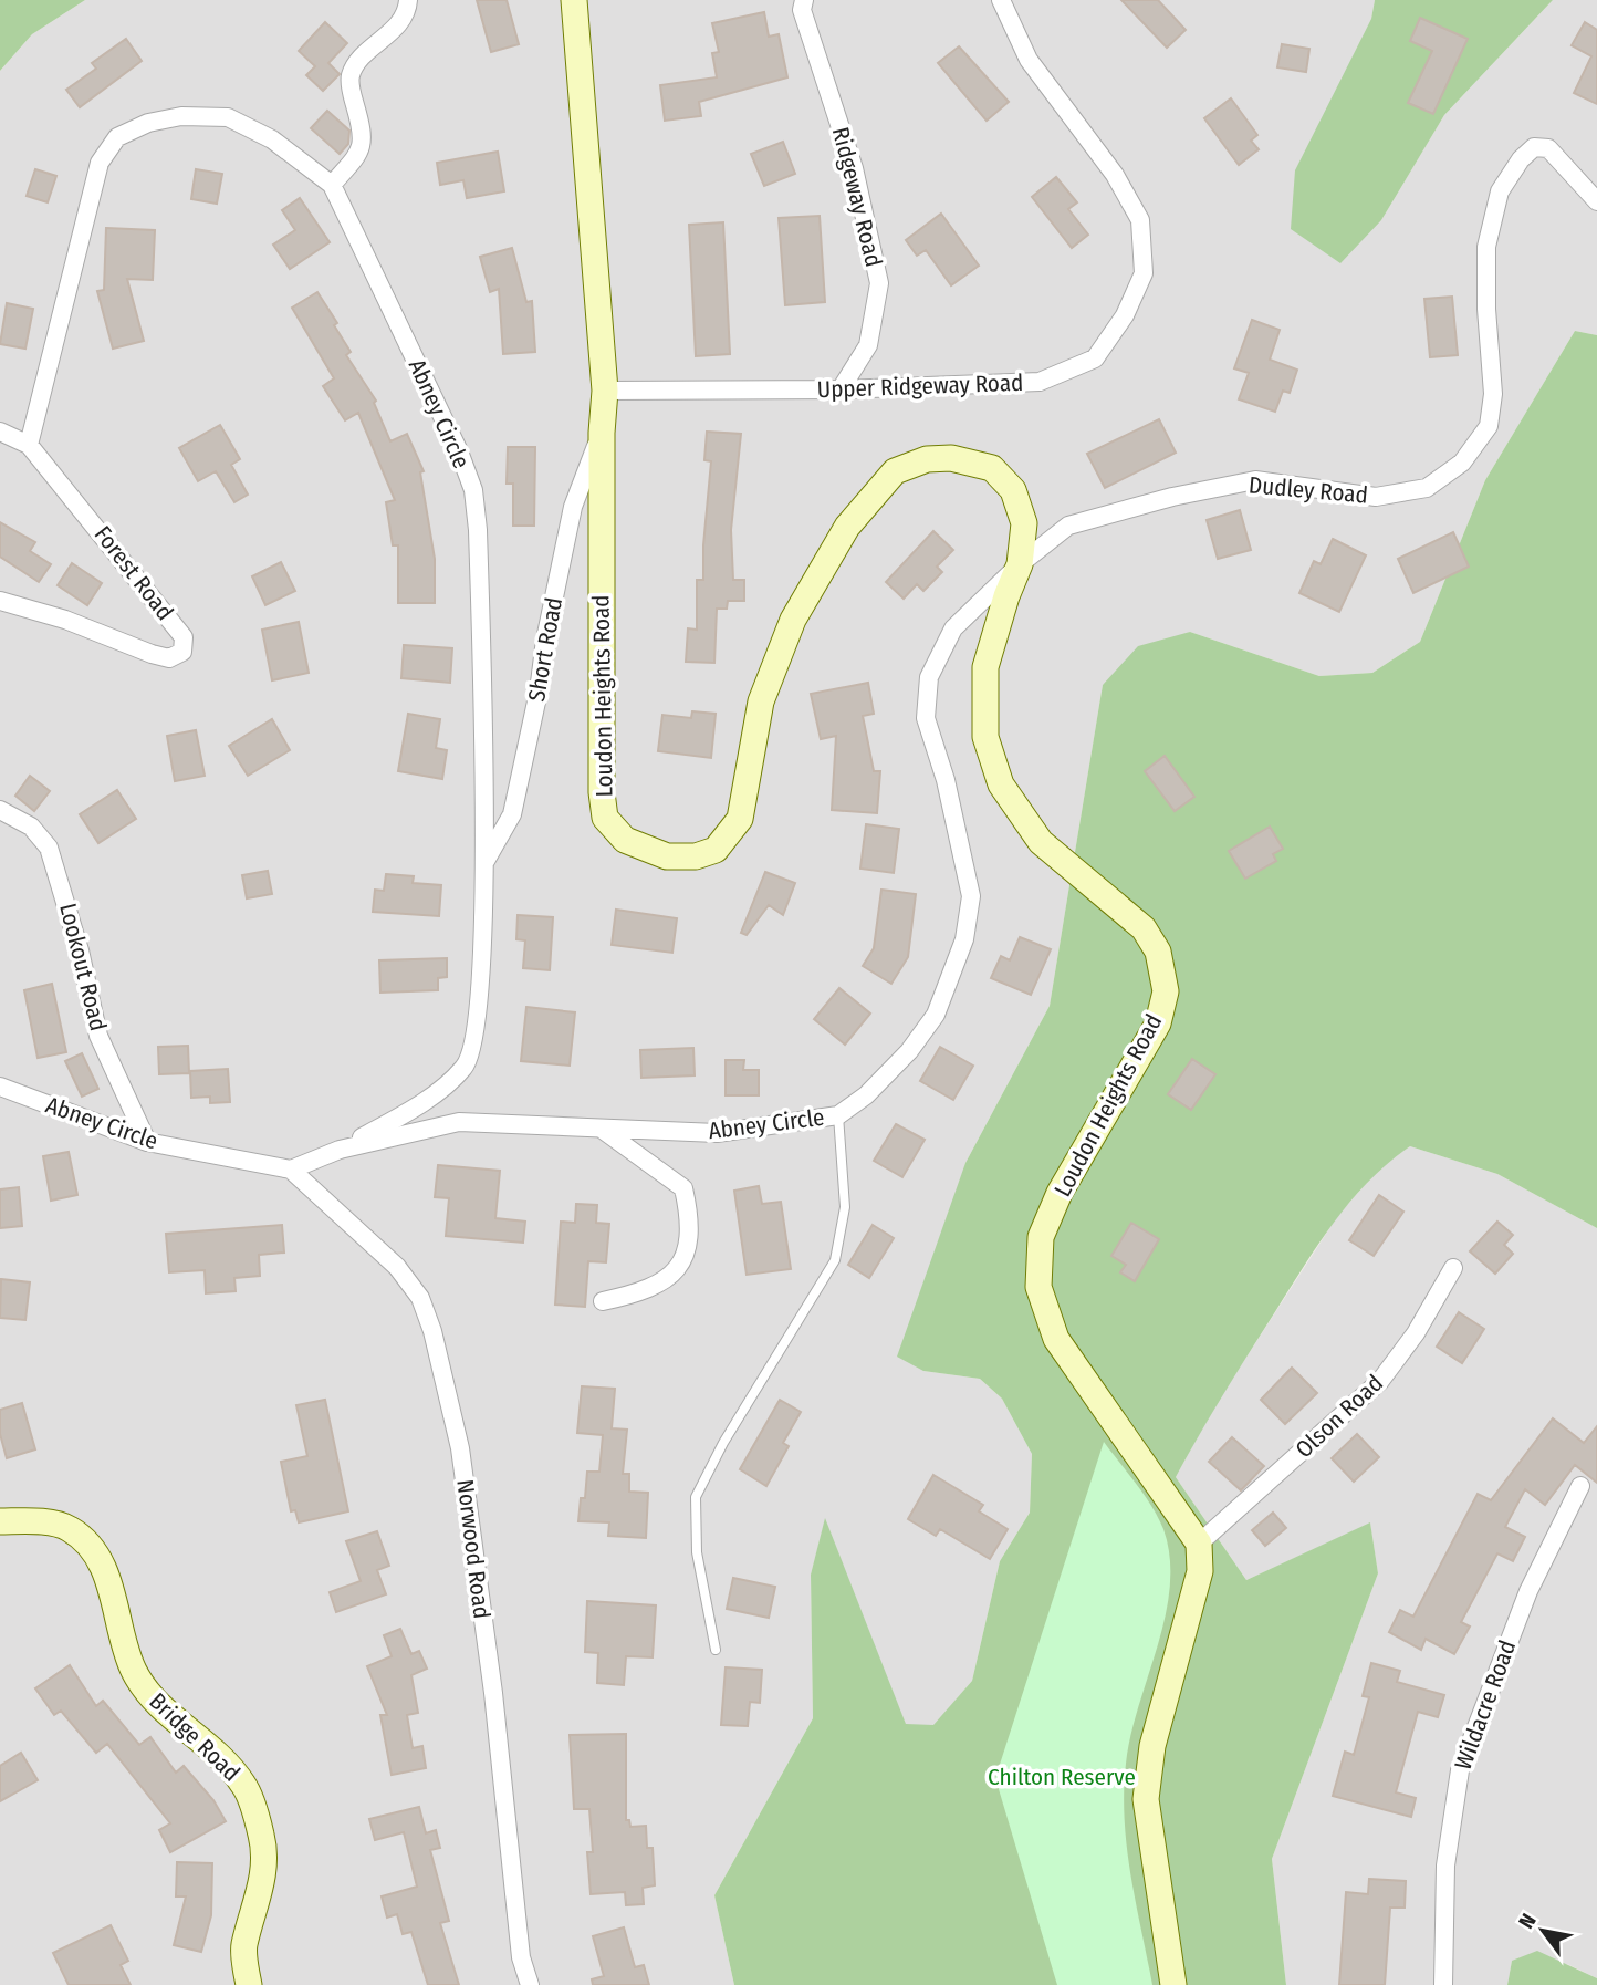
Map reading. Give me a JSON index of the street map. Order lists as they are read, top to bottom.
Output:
{
  "streets": {
    "street": [
      "Ridgeway Road",
      "Upper Ridgeway Road",
      "Abney Circle",
      "Dudley Road",
      "Forest Road",
      "Short Road",
      "Loudon Heights Road",
      "Lookout Road",
      "Olson Road",
      "Norwood Road",
      "Wildacre Road",
      "Bridge Road"
    ]
  },
  "crossings": [
    ["Ridgeway Road", "Upper Ridgeway Road"],
    ["Upper Ridgeway Road", "Loudon Heights Road"],
    ["Abney Circle", "Dudley Road"],
    ["Abney Circle", "Forest Road"],
    ["Abney Circle", "Short Road"],
    ["Abney Circle", "Loudon Heights Road"],
    ["Abney Circle", "Lookout Road"],
    ["Abney Circle", "Norwood Road"],
    ["Dudley Road", "Loudon Heights Road"],
    ["Short Road", "Loudon Heights Road"],
    ["Loudon Heights Road", "Olson Road"]
  ],
  "parks": ["Chilton Reserve"],
  "north": "top left"
}
